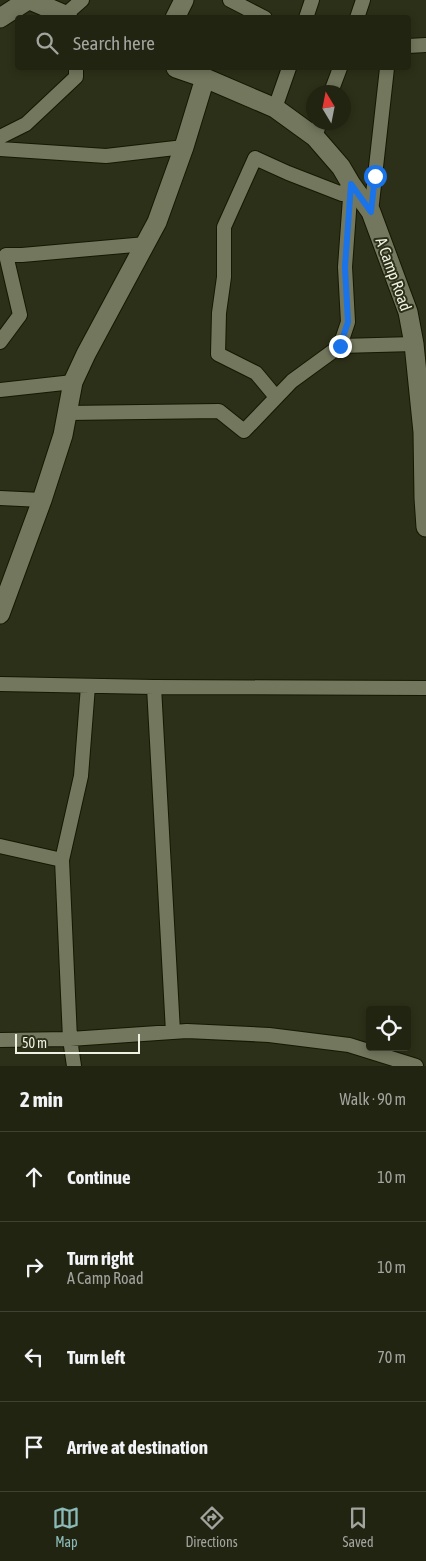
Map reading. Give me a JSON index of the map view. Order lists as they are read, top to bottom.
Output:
{
  "streets": {
    "street": ["A Camp Road"]
  },
  "scale_bar": "50 m",
  "north": "top",
  "page": {
    "search": "Search here",
    "scale": "50 m",
    "heading": ["2 min", "Walk · 90 m"],
    "list": [
      ["Continue", "10 m"],
      ["Turn right", "A Camp Road", "10 m"],
      ["Turn left", "70 m"],
      "Arrive at destination"
    ],
    "nav": ["Map", "Directions", "Saved"]
  }
}
